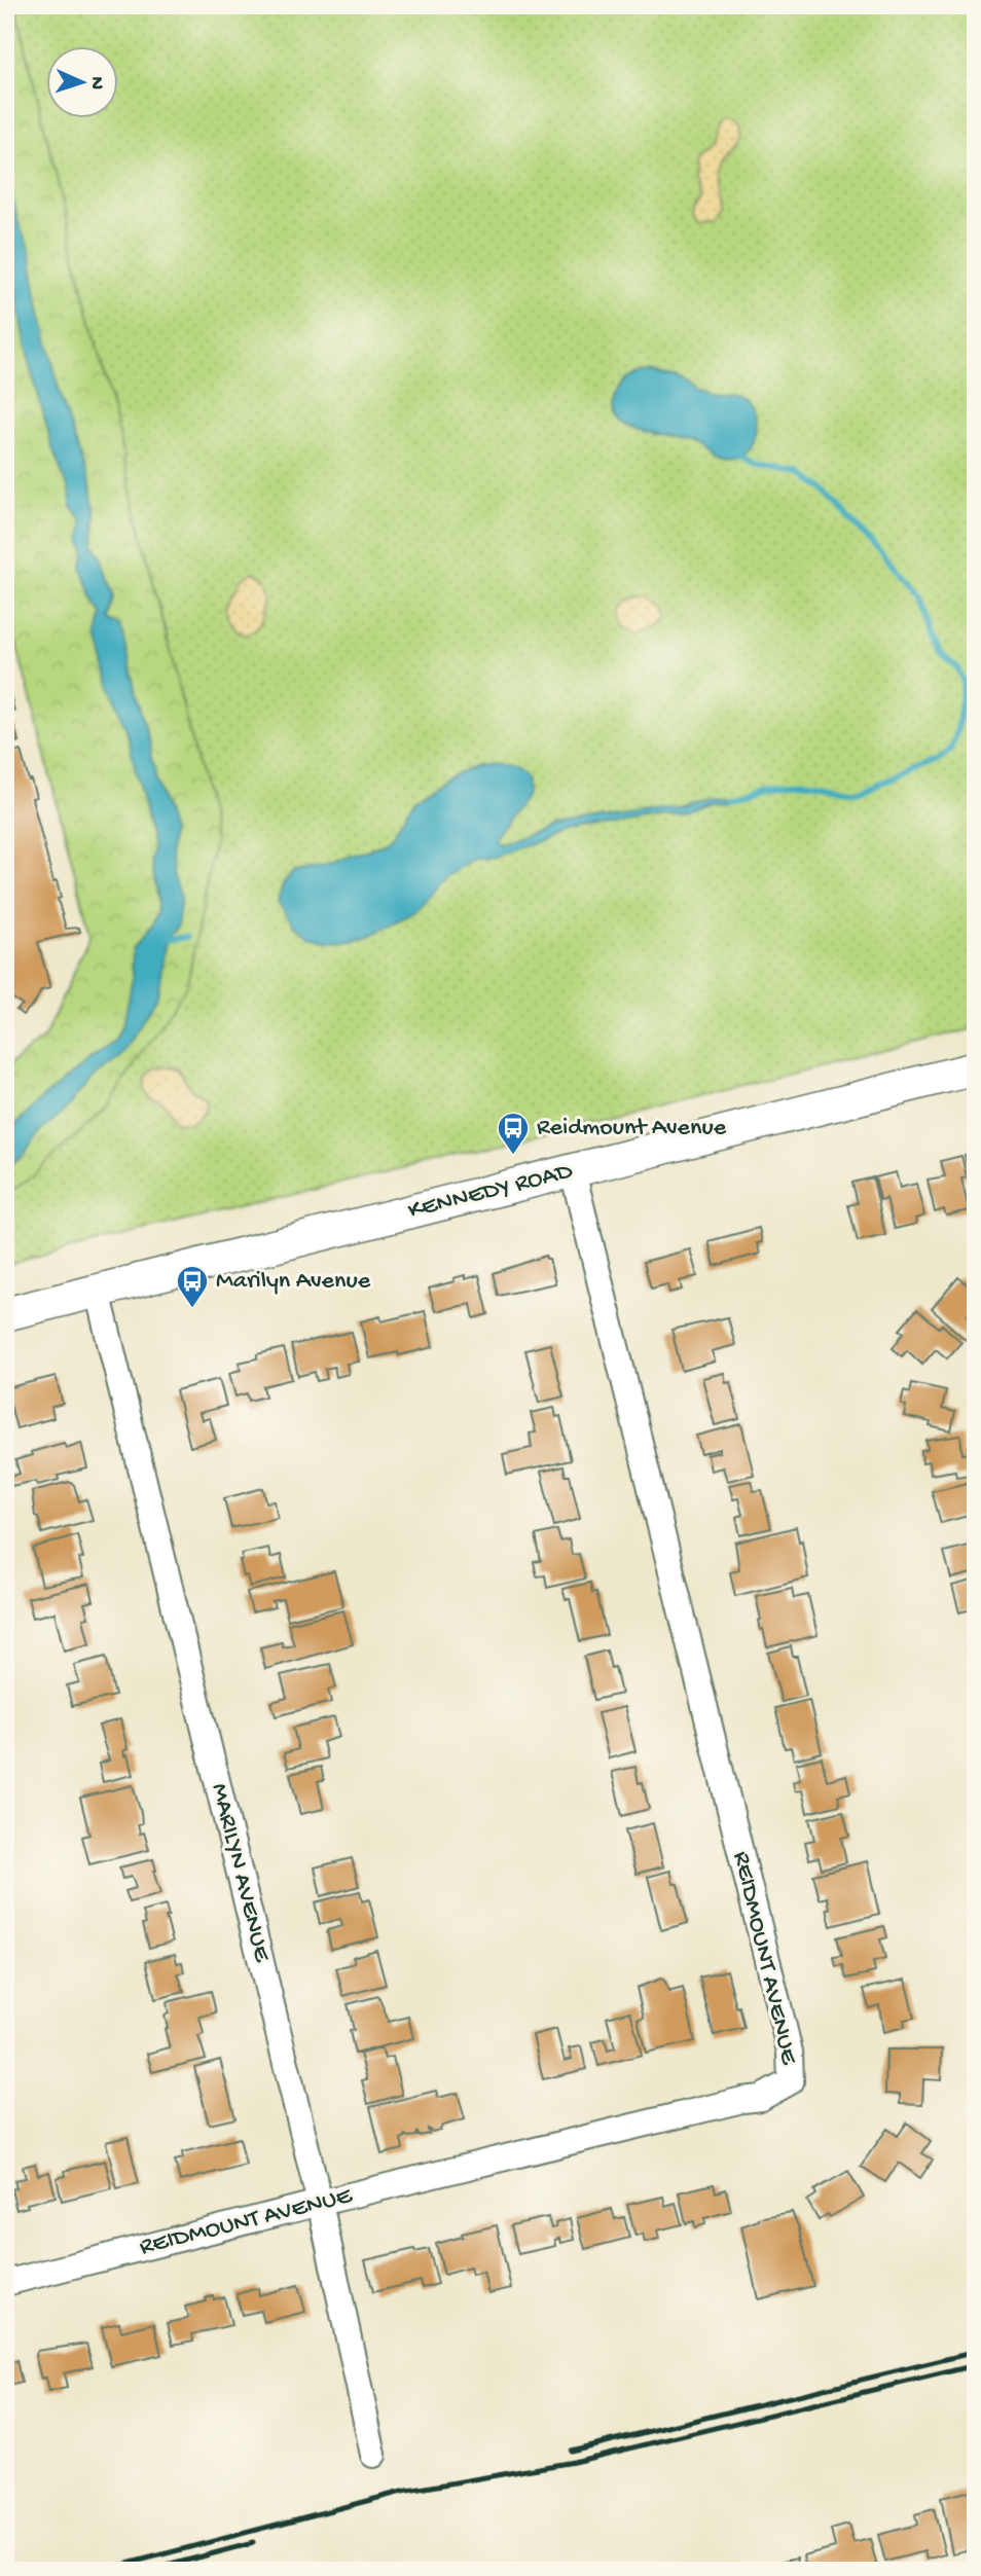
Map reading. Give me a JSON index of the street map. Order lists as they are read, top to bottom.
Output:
{
  "streets": {
    "main road": ["KENNEDY ROAD"],
    "street": ["MARILYN AVENUE", "REIDMOUNT AVENUE"]
  },
  "crossings": [
    ["KENNEDY ROAD", "MARILYN AVENUE"],
    ["KENNEDY ROAD", "REIDMOUNT AVENUE"],
    ["MARILYN AVENUE", "REIDMOUNT AVENUE"]
  ],
  "places": {
    "bus stop": ["Reidmount Avenue", "Marilyn Avenue"]
  },
  "north": "right"
}
